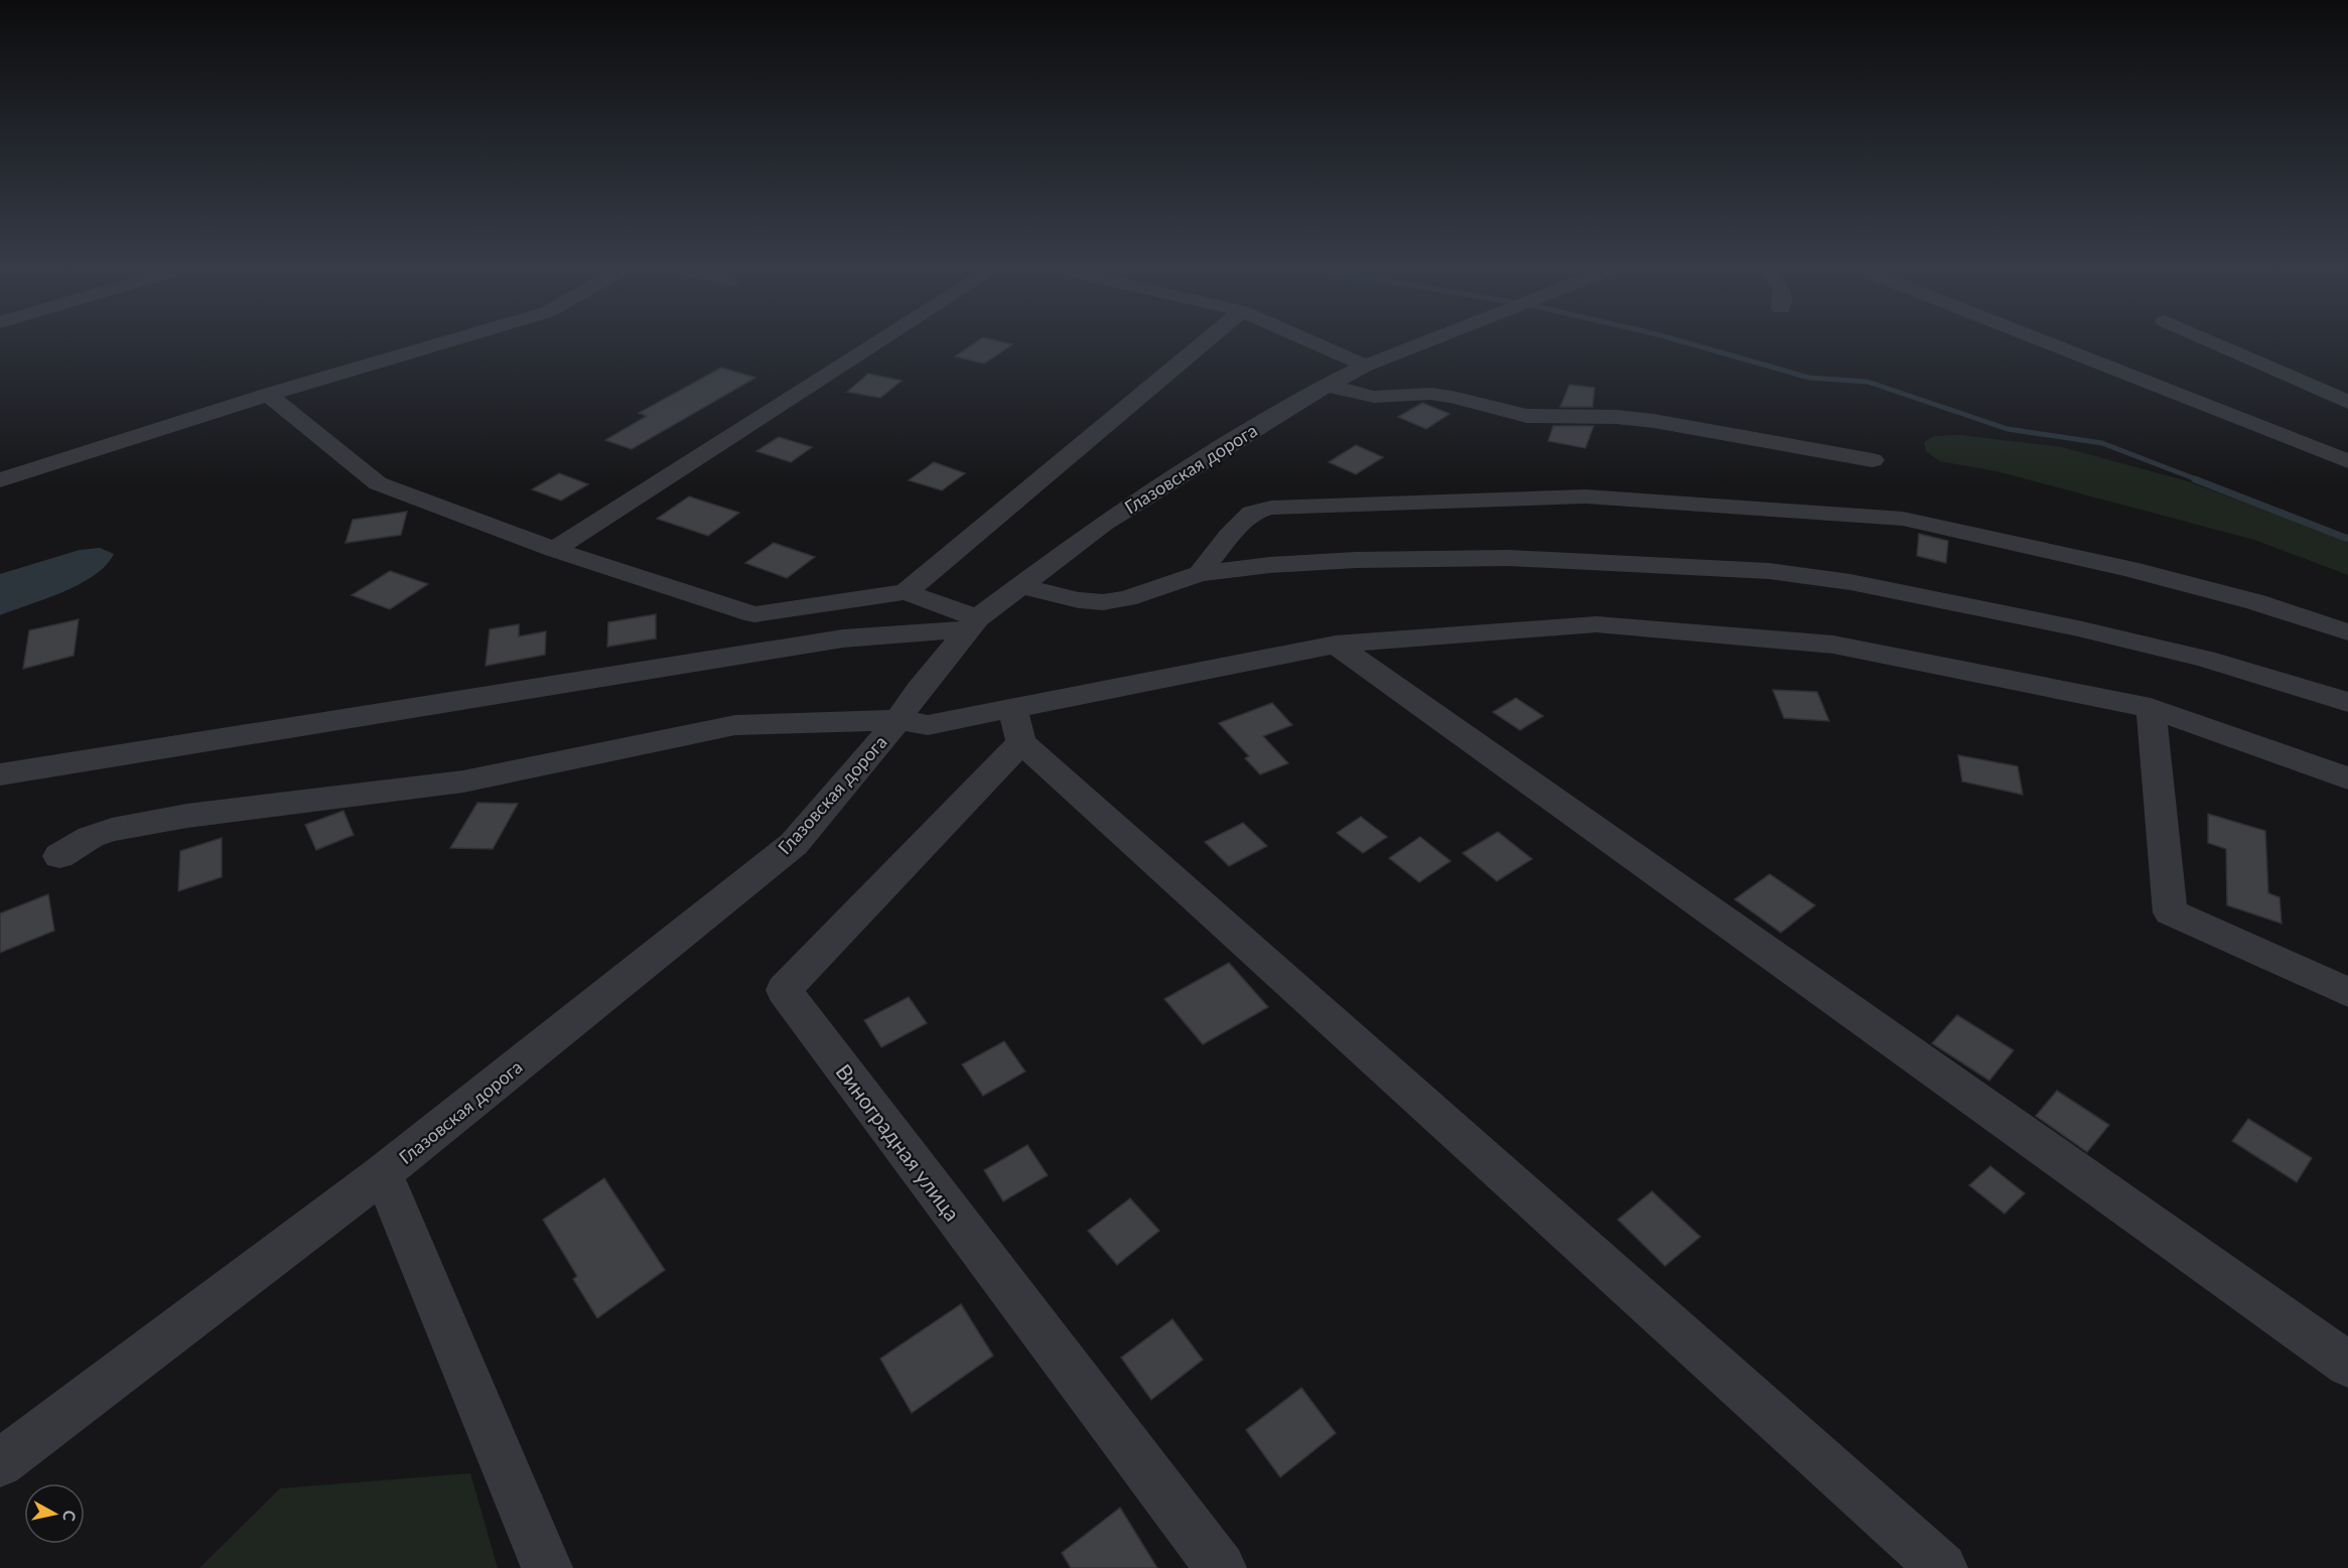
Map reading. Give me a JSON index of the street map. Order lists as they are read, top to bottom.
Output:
{
  "streets": {
    "street": ["Глазовская дорога", "Виноградная улица"]
  },
  "north": "right"
}
